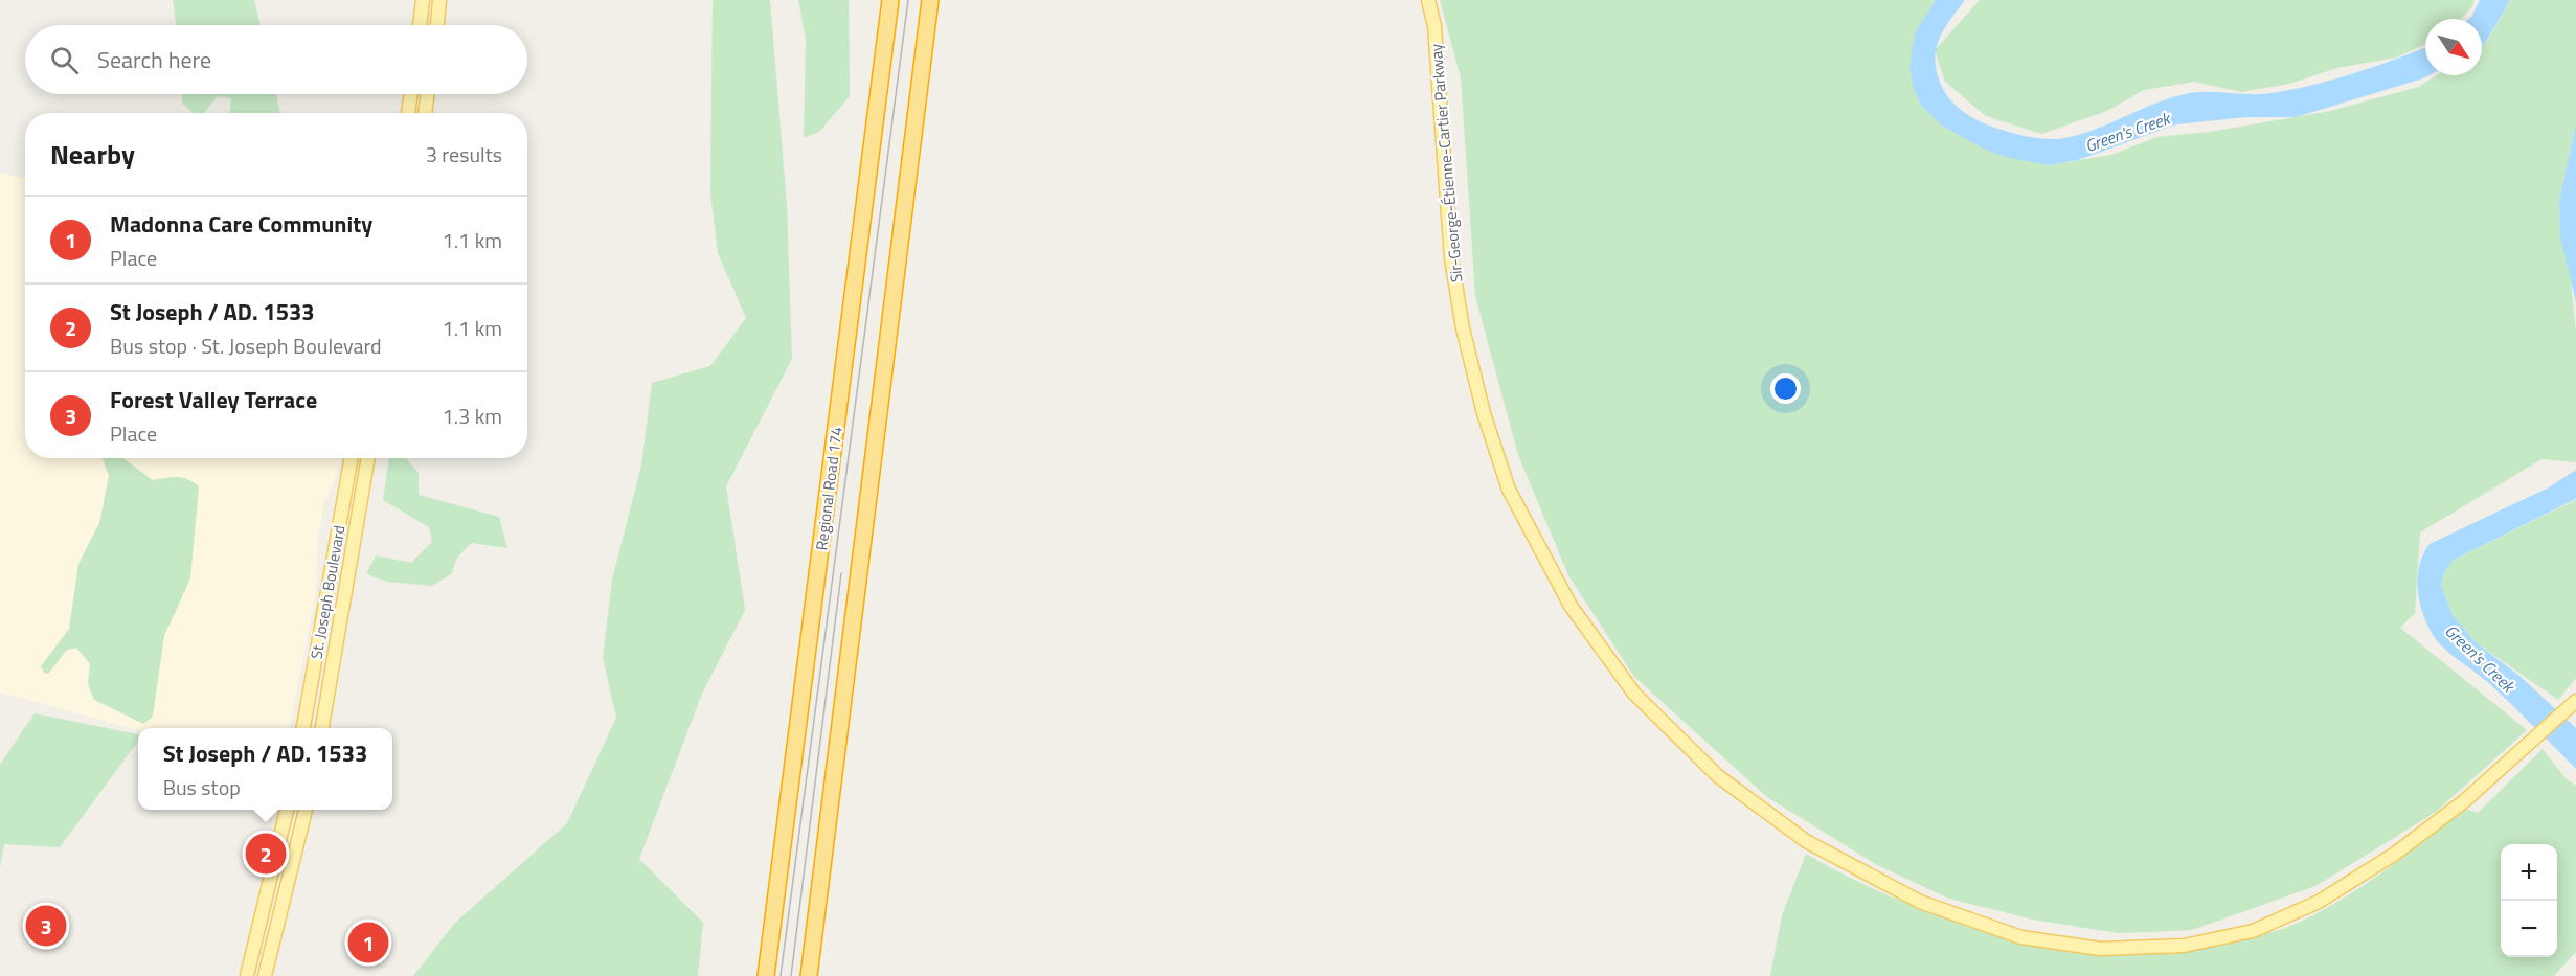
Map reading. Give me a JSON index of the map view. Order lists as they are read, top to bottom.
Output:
{
  "streets": {
    "highway": ["Regional Road 174"],
    "main road": ["Sir-George-Étienne-Cartier Parkway", "St. Joseph Boulevard"]
  },
  "water": ["Green's Creek"],
  "north": "bottom right",
  "page": {
    "search": "Search here",
    "heading": ["Nearby", "3 results"],
    "list": [
      {
        "mark": "1",
        "name": "Madonna Care Community",
        "note": "Place",
        "value": "1.1 km"
      },
      {
        "mark": "2",
        "name": "St Joseph / AD. 1533",
        "note": "Bus stop · St. Joseph Boulevard",
        "value": "1.1 km"
      },
      {
        "mark": "3",
        "name": "Forest Valley Terrace",
        "note": "Place",
        "value": "1.3 km"
      }
    ],
    "popup": ["St Joseph / AD. 1533", "Bus stop"],
    "pins": ["2", "3", "1"],
    "map_buttons": ["+", "−"]
  }
}
